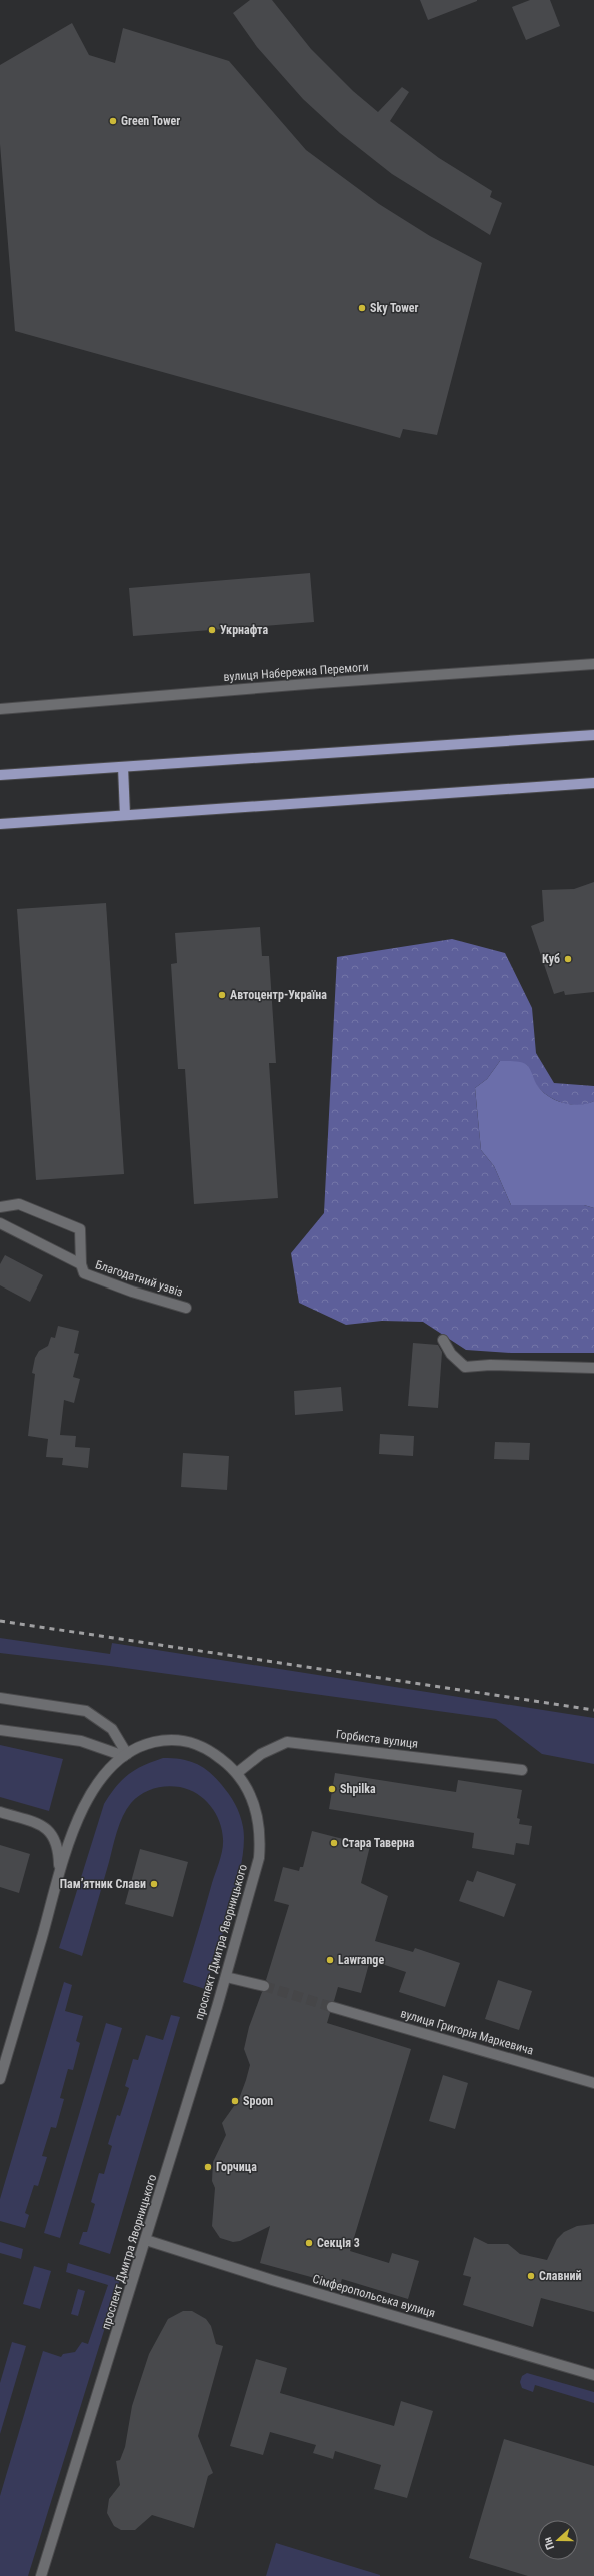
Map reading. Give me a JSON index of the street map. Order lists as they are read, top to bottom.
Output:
{
  "streets": {
    "street": [
      "вулиця Набережна Перемоги",
      "Благодатний узвіз",
      "Горбиста вулиця",
      "проспект Дмитра Яворницького",
      "вулиця Григорія Маркевича",
      "Сімферопольська вулиця"
    ]
  },
  "crossings": [
    ["Горбиста вулиця", "проспект Дмитра Яворницького"],
    ["проспект Дмитра Яворницького", "Сімферопольська вулиця"]
  ],
  "places": [
    "Green Tower",
    "Sky Tower",
    "Укрнафта",
    "Куб",
    "Автоцентр-Україна",
    "Shpilka",
    "Стара Таверна",
    "Пам’ятник Слави",
    "Lawrange",
    "Spoon",
    "Горчица",
    "Секція 3",
    "Славний"
  ],
  "north": "left"
}
